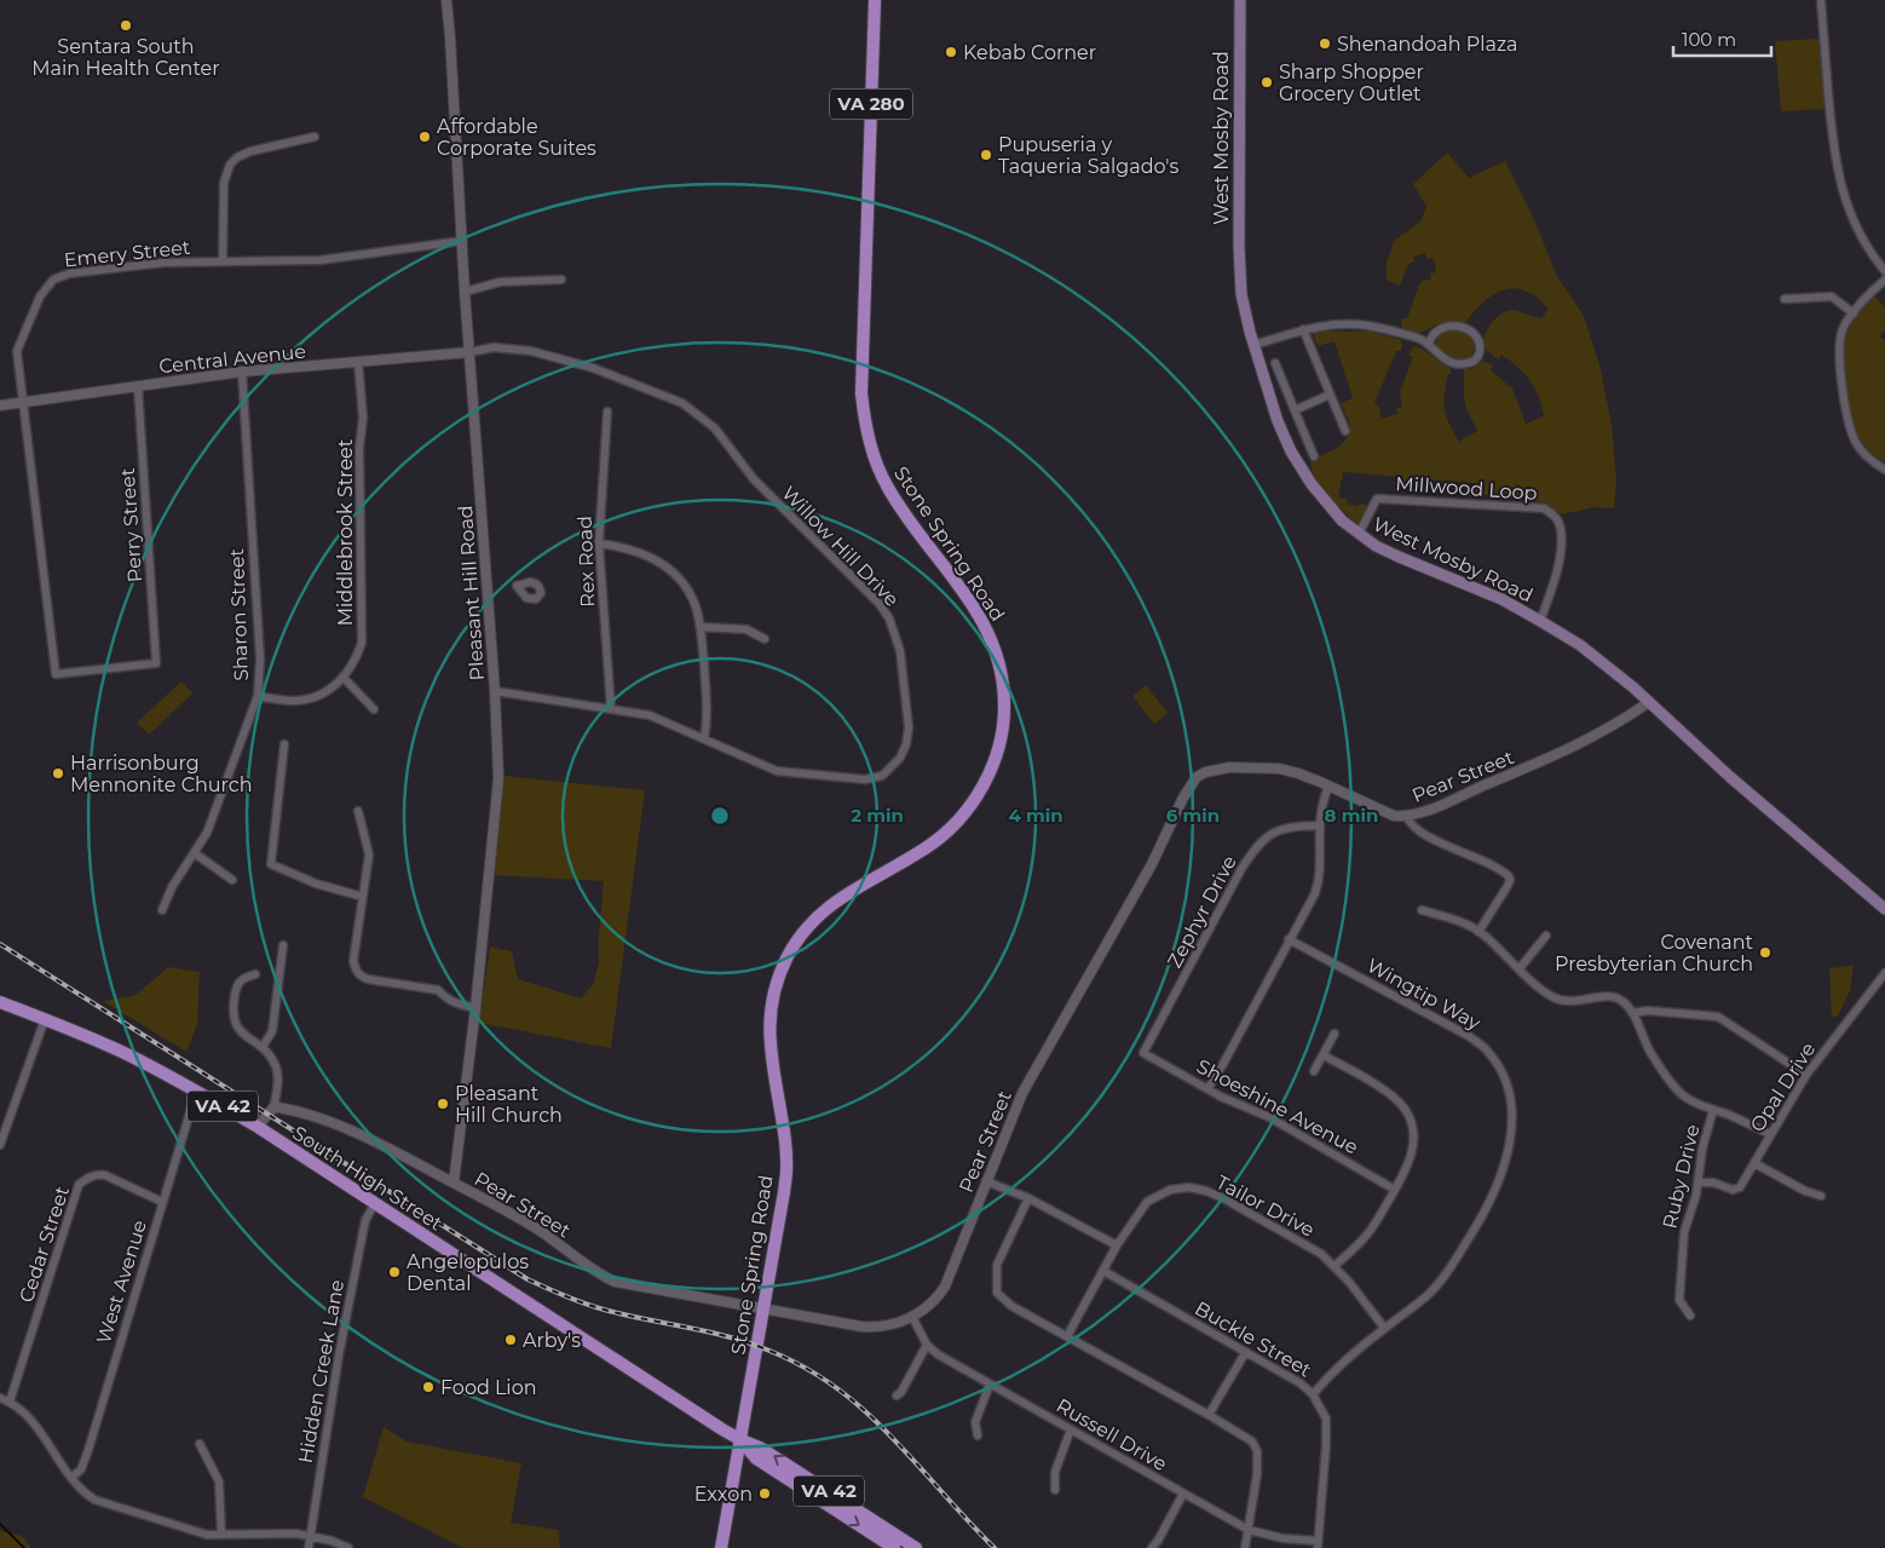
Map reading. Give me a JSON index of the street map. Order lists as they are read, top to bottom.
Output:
{
  "streets": {
    "main road": [
      "VA 280",
      "West Mosby Road",
      "Stone Spring Road",
      "VA 42",
      "South High Street"
    ],
    "street": [
      "Emery Street",
      "Central Avenue",
      "Millwood Loop",
      "Perry Street",
      "Middlebrook Street",
      "Willow Hill Drive",
      "Rex Road",
      "Pleasant Hill Road",
      "Sharon Street",
      "Pear Street",
      "Zephyr Drive",
      "Wingtip Way",
      "Opal Drive",
      "Shoeshine Avenue",
      "Ruby Drive",
      "Tailor Drive",
      "Cedar Street",
      "West Avenue",
      "Buckle Street",
      "Hidden Creek Lane",
      "Russell Drive"
    ]
  },
  "crossings": [
    ["West Mosby Road", "Millwood Loop"],
    ["West Mosby Road", "Pear Street"],
    ["Emery Street", "Central Avenue"],
    ["Emery Street", "Perry Street"],
    ["Emery Street", "Pleasant Hill Road"],
    ["Central Avenue", "Perry Street"],
    ["Central Avenue", "Middlebrook Street"],
    ["Central Avenue", "Willow Hill Drive"],
    ["Central Avenue", "Pleasant Hill Road"],
    ["Central Avenue", "Sharon Street"],
    ["Middlebrook Street", "Sharon Street"],
    ["Stone Spring Road", "Pear Street"],
    ["Stone Spring Road", "VA 42"],
    ["Stone Spring Road", "South High Street"],
    ["Willow Hill Drive", "Rex Road"],
    ["Willow Hill Drive", "Pleasant Hill Road"],
    ["Pleasant Hill Road", "Pear Street"],
    ["Pear Street", "Russell Drive"],
    ["Zephyr Drive", "Shoeshine Avenue"],
    ["Wingtip Way", "Tailor Drive"],
    ["Wingtip Way", "Buckle Street"],
    ["Opal Drive", "Ruby Drive"],
    ["VA 42", "South High Street"],
    ["South High Street", "West Avenue"],
    ["South High Street", "Hidden Creek Lane"],
    ["Tailor Drive", "Buckle Street"],
    ["Cedar Street", "West Avenue"],
    ["Buckle Street", "Russell Drive"]
  ],
  "places": [
    "Sentara South Main Health Center",
    "Shenandoah Plaza",
    "Kebab Corner",
    "Sharp Shopper Grocery Outlet",
    "Affordable Corporate Suites",
    "Pupuseria y Taqueria Salgado's",
    "Harrisonburg Mennonite Church",
    "Covenant Presbyterian Church",
    "Pleasant Hill Church",
    "Angelopulos Dental",
    "Arby's",
    "Food Lion",
    "Exxon"
  ],
  "scale_bar": "100 m",
  "rings": [
    "2 min",
    "4 min",
    "6 min",
    "8 min"
  ]
}
